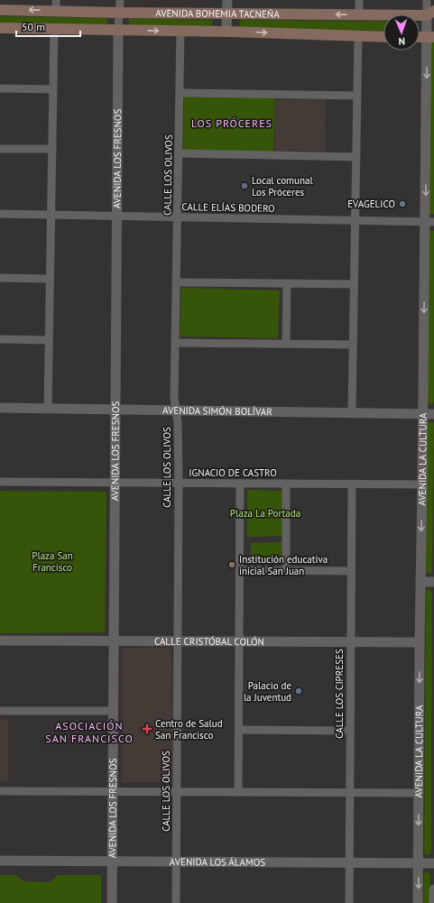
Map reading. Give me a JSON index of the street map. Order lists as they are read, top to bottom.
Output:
{
  "streets": {
    "main road": ["AVENIDA BOHEMIA TACNEÑA"],
    "street": [
      "AVENIDA LOS FRESNOS",
      "CALLE LOS OLIVOS",
      "CALLE ELÍAS BODERO",
      "AVENIDA SIMÓN BOLÍVAR",
      "AVENIDA LA CULTURA",
      "IGNACIO DE CASTRO",
      "CALLE CRISTÓBAL COLÓN",
      "CALLE LOS CIPRESES",
      "AVENIDA LOS ÁLAMOS"
    ]
  },
  "crossings": [
    ["AVENIDA BOHEMIA TACNEÑA", "AVENIDA LOS FRESNOS"],
    ["AVENIDA BOHEMIA TACNEÑA", "CALLE LOS OLIVOS"],
    ["AVENIDA BOHEMIA TACNEÑA", "AVENIDA LA CULTURA"],
    ["AVENIDA LOS FRESNOS", "CALLE ELÍAS BODERO"],
    ["AVENIDA LOS FRESNOS", "AVENIDA SIMÓN BOLÍVAR"],
    ["AVENIDA LOS FRESNOS", "IGNACIO DE CASTRO"],
    ["AVENIDA LOS FRESNOS", "CALLE CRISTÓBAL COLÓN"],
    ["AVENIDA LOS FRESNOS", "AVENIDA LOS ÁLAMOS"],
    ["CALLE LOS OLIVOS", "CALLE ELÍAS BODERO"],
    ["CALLE LOS OLIVOS", "AVENIDA SIMÓN BOLÍVAR"],
    ["CALLE LOS OLIVOS", "IGNACIO DE CASTRO"],
    ["CALLE LOS OLIVOS", "CALLE CRISTÓBAL COLÓN"],
    ["CALLE LOS OLIVOS", "AVENIDA LOS ÁLAMOS"],
    ["CALLE ELÍAS BODERO", "AVENIDA LA CULTURA"],
    ["AVENIDA SIMÓN BOLÍVAR", "AVENIDA LA CULTURA"],
    ["AVENIDA LA CULTURA", "IGNACIO DE CASTRO"],
    ["AVENIDA LA CULTURA", "CALLE CRISTÓBAL COLÓN"],
    ["AVENIDA LA CULTURA", "AVENIDA LOS ÁLAMOS"],
    ["IGNACIO DE CASTRO", "CALLE LOS CIPRESES"],
    ["CALLE CRISTÓBAL COLÓN", "CALLE LOS CIPRESES"],
    ["CALLE LOS CIPRESES", "AVENIDA LOS ÁLAMOS"]
  ],
  "districts": ["LOS PRÓCERES", "ASOCIACIÓN SAN FRANCISCO"],
  "parks": ["Plaza La Portada", "Plaza San Francisco"],
  "places": {
    "other": [
      "Local comunal Los Próceres",
      "EVAGELICO",
      "Institución educativa inicial San Juan",
      "Palacio de la Juventud"
    ],
    "health": ["Centro de Salud San Francisco"]
  },
  "scale_bar": "50 m",
  "north": "bottom"
}
